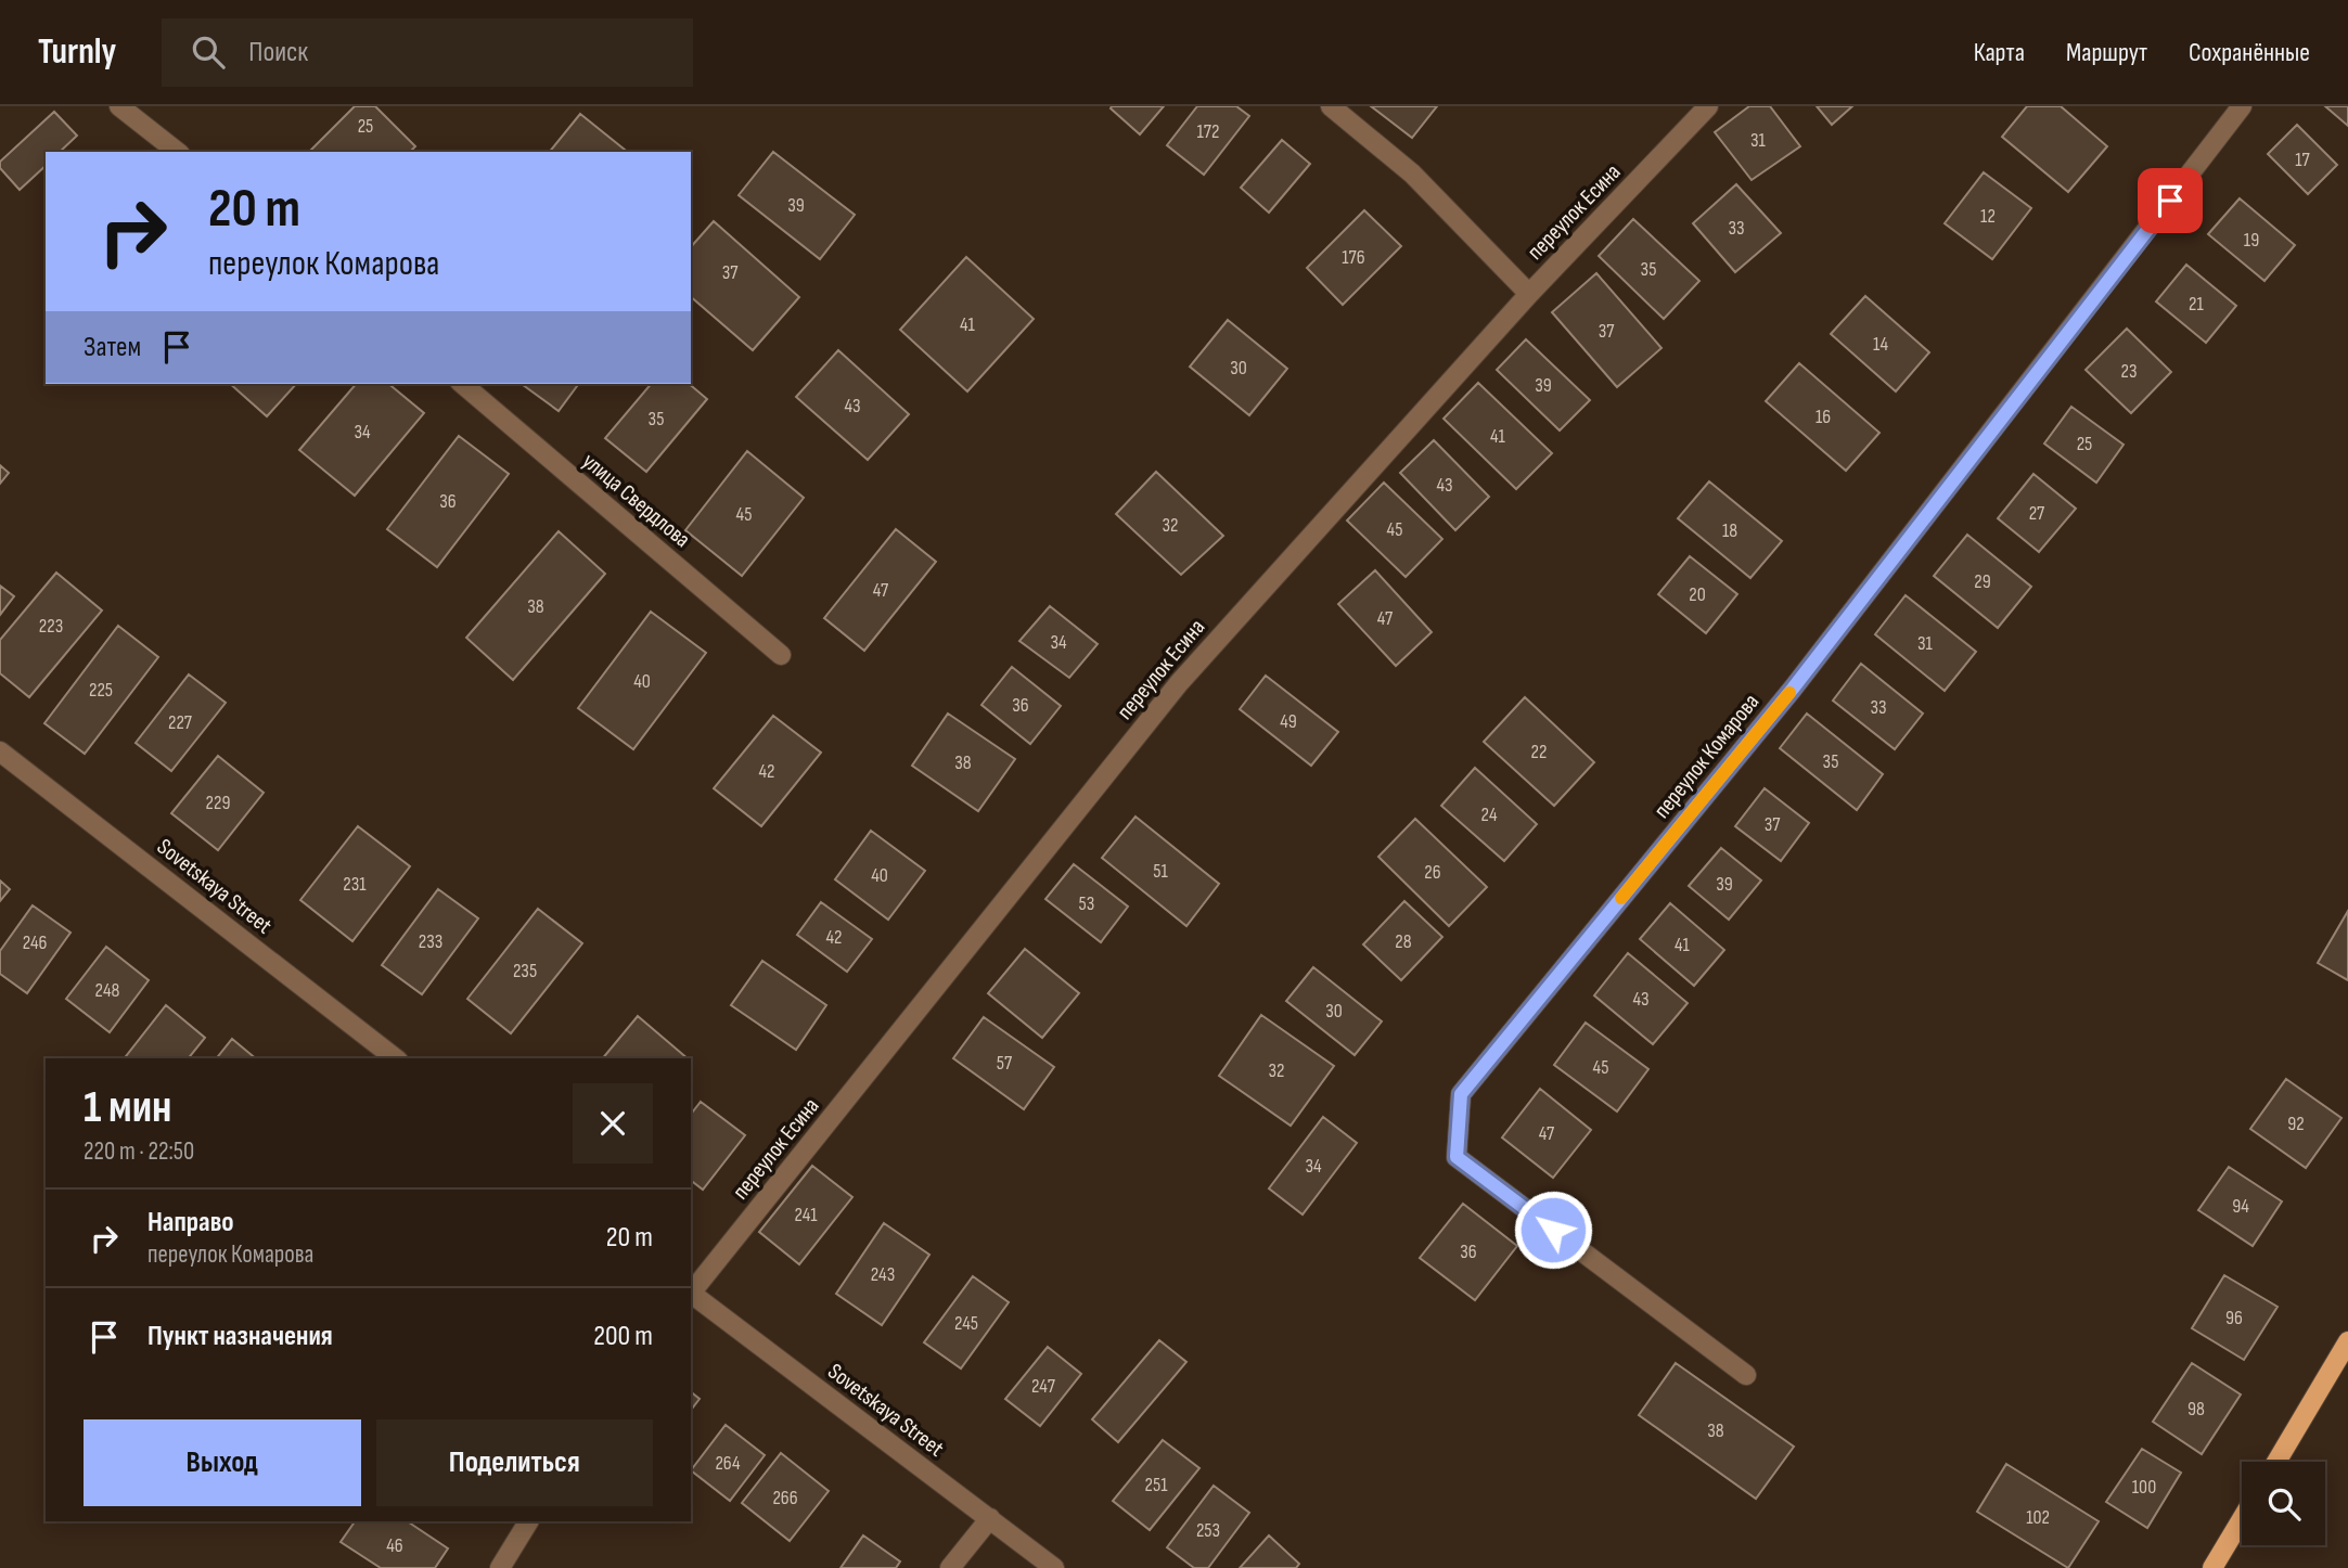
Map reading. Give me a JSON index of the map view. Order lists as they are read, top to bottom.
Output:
{
  "streets": {
    "street": [
      "переулок Есина",
      "улица Свердлова",
      "переулок Комарова",
      "Sovetskaya Street"
    ]
  },
  "house_numbers": [
    "25",
    "172",
    "31",
    "17",
    "39",
    "12",
    "33",
    "19",
    "176",
    "35",
    "37",
    "21",
    "41",
    "37",
    "14",
    "30",
    "23",
    "39",
    "43",
    "16",
    "35",
    "34",
    "41",
    "25",
    "43",
    "36",
    "27",
    "45",
    "32",
    "45",
    "18",
    "29",
    "47",
    "20",
    "38",
    "47",
    "223",
    "34",
    "31",
    "40",
    "225",
    "36",
    "33",
    "49",
    "227",
    "22",
    "35",
    "38",
    "42",
    "229",
    "24",
    "37",
    "51",
    "26",
    "40",
    "231",
    "39",
    "53",
    "42",
    "233",
    "28",
    "246",
    "41",
    "235",
    "248",
    "43",
    "30",
    "57",
    "45",
    "32",
    "92",
    "47",
    "34",
    "94",
    "241",
    "36",
    "243",
    "96",
    "245",
    "247",
    "98",
    "38",
    "264",
    "251",
    "100",
    "266",
    "102",
    "253",
    "46"
  ],
  "page": {
    "header": "Turnly",
    "search": "Поиск",
    "nav": ["Карта", "Маршрут", "Сохранённые"],
    "turn": ["20 m", "переулок Комарова"],
    "then": "Затем",
    "heading": ["1 мин", "220 m · 22:50"],
    "list": [
      {
        "name": "Направо",
        "note": "переулок Комарова",
        "value": "20 m"
      },
      {
        "name": "Пункт назначения",
        "value": "200 m"
      }
    ],
    "buttons": ["Выход", "Поделиться"]
  }
}
